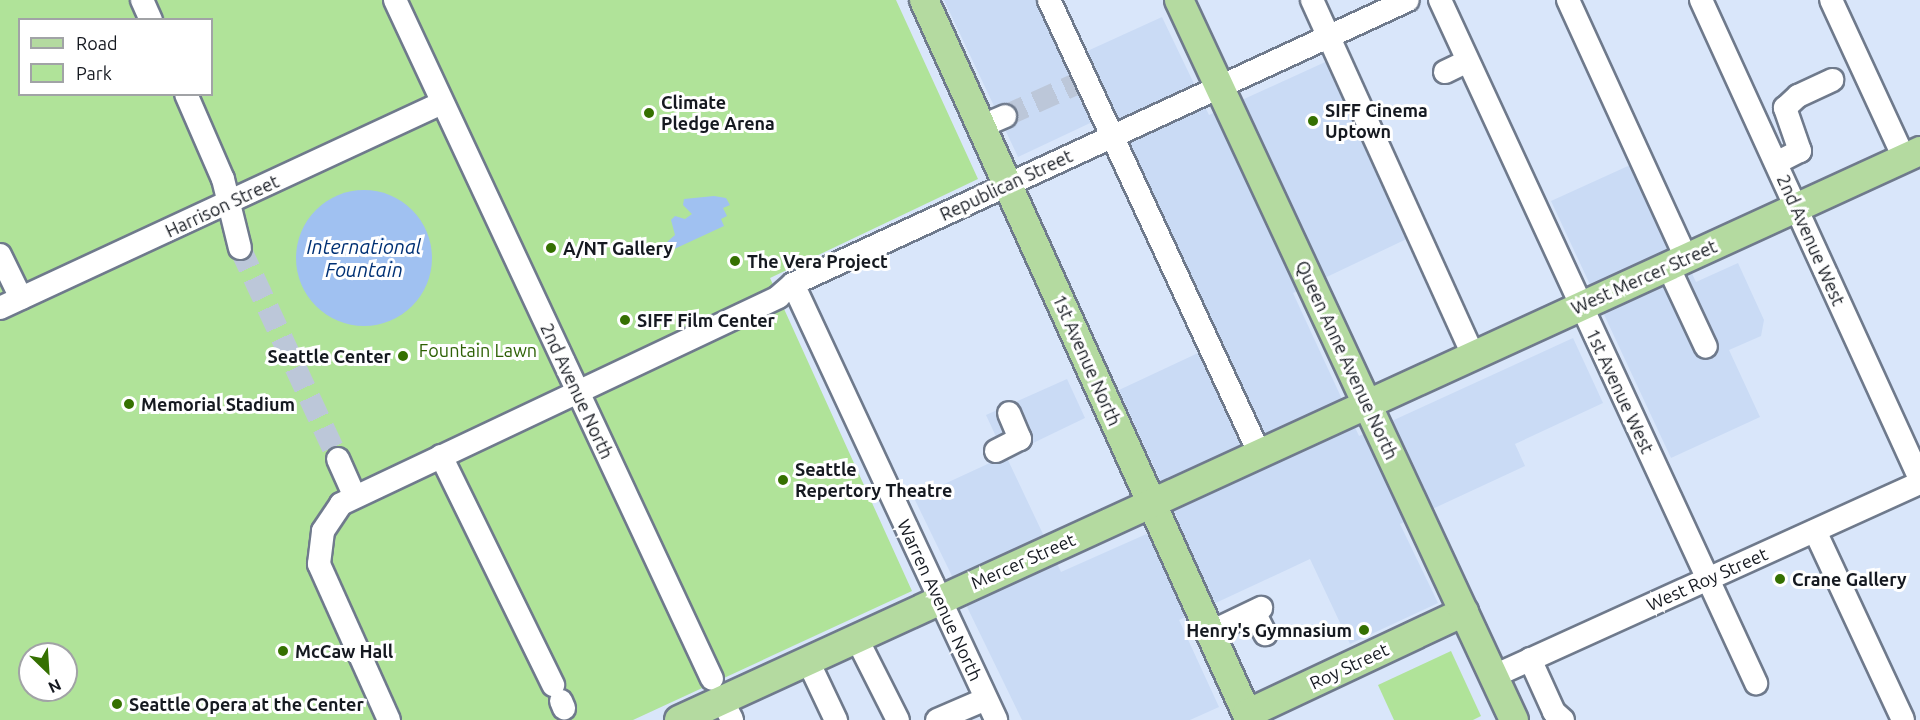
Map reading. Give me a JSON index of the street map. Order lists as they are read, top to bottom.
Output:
{
  "streets": {
    "main road": [
      "West Mercer Street",
      "1st Avenue North",
      "Queen Anne Avenue North",
      "Mercer Street",
      "Roy Street"
    ],
    "street": [
      "Republican Street",
      "Harrison Street",
      "2nd Avenue West",
      "2nd Avenue North",
      "1st Avenue West",
      "West Roy Street",
      "Warren Avenue North"
    ]
  },
  "crossings": [
    ["Republican Street", "1st Avenue North"],
    ["Republican Street", "Queen Anne Avenue North"],
    ["Republican Street", "2nd Avenue North"],
    ["Republican Street", "Warren Avenue North"],
    ["Harrison Street", "2nd Avenue North"],
    ["2nd Avenue West", "West Mercer Street"],
    ["2nd Avenue West", "West Roy Street"],
    ["West Mercer Street", "Queen Anne Avenue North"],
    ["West Mercer Street", "1st Avenue West"],
    ["West Mercer Street", "Mercer Street"],
    ["1st Avenue North", "Mercer Street"],
    ["1st Avenue North", "Roy Street"],
    ["Queen Anne Avenue North", "Mercer Street"],
    ["Queen Anne Avenue North", "West Roy Street"],
    ["Queen Anne Avenue North", "Roy Street"],
    ["2nd Avenue North", "Mercer Street"],
    ["1st Avenue West", "West Roy Street"],
    ["Mercer Street", "Warren Avenue North"]
  ],
  "water": ["International Fountain"],
  "parks": ["Fountain Lawn"],
  "places": [
    "Climate Pledge Arena",
    "SIFF Cinema Uptown",
    "A/NT Gallery",
    "The Vera Project",
    "SIFF Film Center",
    "Seattle Center",
    "Memorial Stadium",
    "Seattle Repertory Theatre",
    "Crane Gallery",
    "Henry's Gymnasium",
    "McCaw Hall",
    "Seattle Opera at the Center"
  ],
  "legend": ["Road", "Park"],
  "north": "bottom right"
}
